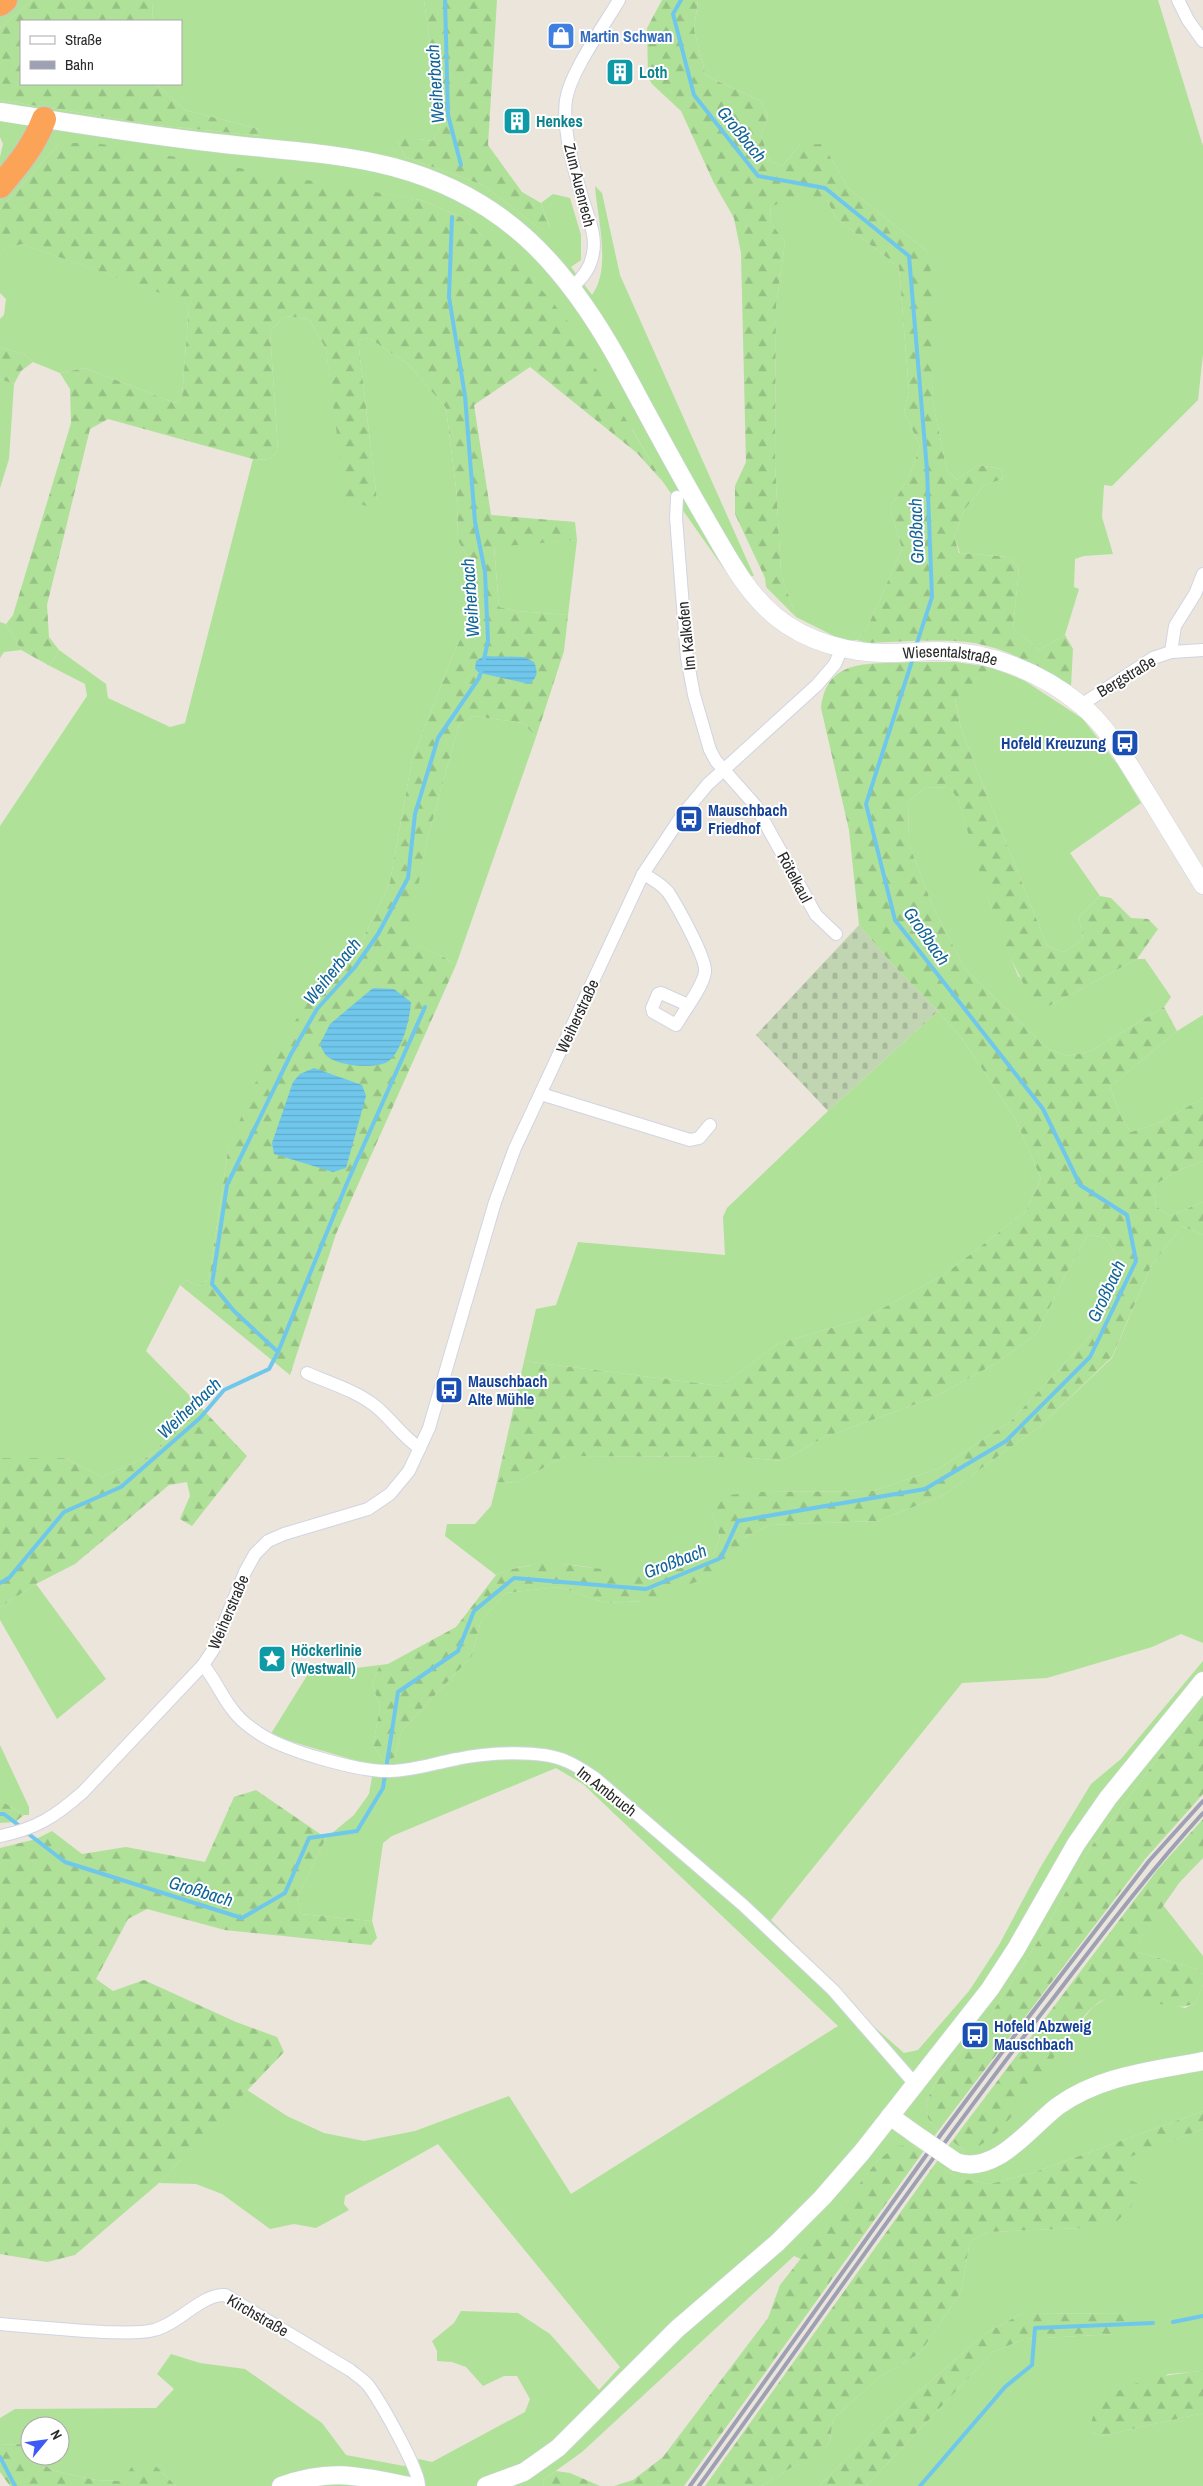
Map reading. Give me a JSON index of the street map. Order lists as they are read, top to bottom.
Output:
{
  "streets": {
    "main road": ["Wiesentalstraße"],
    "street": [
      "Zum Auenrech",
      "Im Kalkofen",
      "Bergstraße",
      "Rötelkaul",
      "Weiherstraße",
      "Im Ambruch",
      "Kirchstraße"
    ]
  },
  "crossings": [
    ["Zum Auenrech", "Wiesentalstraße"],
    ["Im Kalkofen", "Rötelkaul"],
    ["Im Kalkofen", "Weiherstraße"],
    ["Wiesentalstraße", "Bergstraße"],
    ["Wiesentalstraße", "Weiherstraße"],
    ["Rötelkaul", "Weiherstraße"],
    ["Weiherstraße", "Im Ambruch"]
  ],
  "water": ["Weiherbach", "Großbach"],
  "places": {
    "shop": ["Martin Schwan"],
    "building": ["Loth", "Henkes"],
    "bus stop": [
      "Hofeld Kreuzung",
      "Mauschbach Friedhof",
      "Mauschbach Alte Mühle",
      "Hofeld Abzweig Mauschbach"
    ],
    "place": ["Höckerlinie (Westwall)"]
  },
  "legend": ["Straße", "Bahn"],
  "north": "top right"
}
